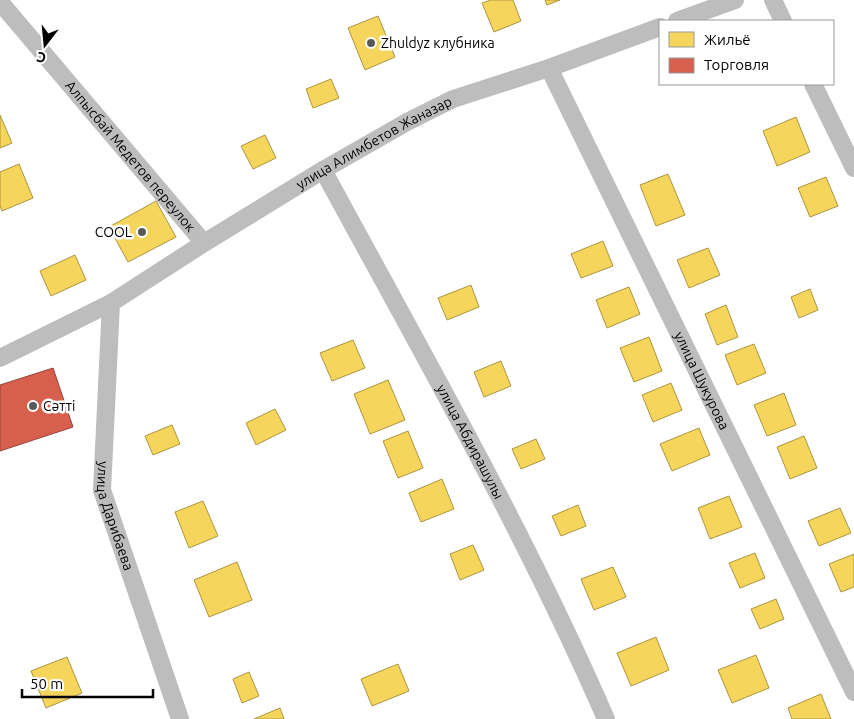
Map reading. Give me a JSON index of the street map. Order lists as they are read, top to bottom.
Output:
{
  "streets": {
    "street": [
      "улица Алимбетов Жаназар",
      "Алпысбай Медетов переулок",
      "улица Шукурова",
      "улица Абдирашулы",
      "улица Дарибаева"
    ]
  },
  "crossings": [
    ["улица Алимбетов Жаназар", "Алпысбай Медетов переулок"],
    ["улица Алимбетов Жаназар", "улица Шукурова"],
    ["улица Алимбетов Жаназар", "улица Абдирашулы"],
    ["улица Алимбетов Жаназар", "улица Дарибаева"]
  ],
  "places": ["Zhuldyz клубника", "COOL", "Сәтті"],
  "legend": ["Жильё", "Торговля"],
  "scale_bar": "50 m",
  "north": "bottom"
}
